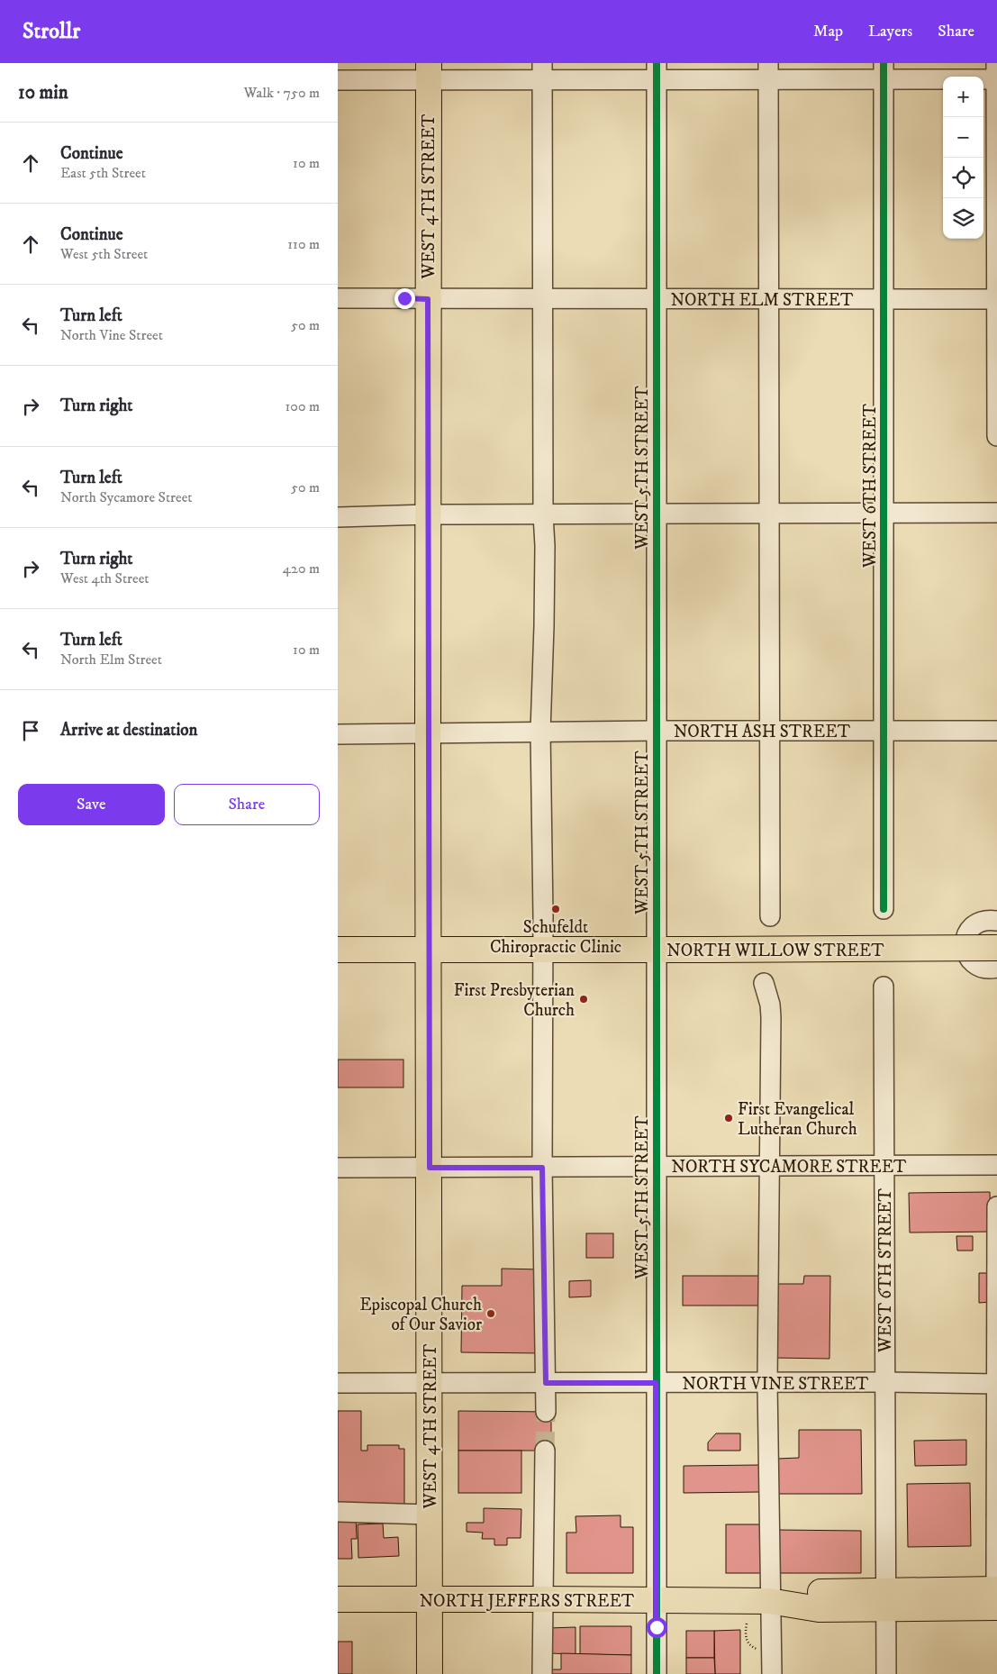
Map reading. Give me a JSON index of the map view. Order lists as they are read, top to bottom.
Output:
{
  "streets": {
    "main road": ["WEST 4TH STREET", "NORTH WILLOW STREET", "NORTH JEFFERS STREET"],
    "street": [
      "NORTH ELM STREET",
      "WEST 5TH STREET",
      "WEST 6TH STREET",
      "NORTH ASH STREET",
      "NORTH SYCAMORE STREET",
      "NORTH VINE STREET"
    ]
  },
  "crossings": [
    ["WEST 4TH STREET", "NORTH ELM STREET"],
    ["WEST 4TH STREET", "NORTH ASH STREET"],
    ["WEST 4TH STREET", "NORTH WILLOW STREET"],
    ["WEST 4TH STREET", "NORTH SYCAMORE STREET"],
    ["WEST 4TH STREET", "NORTH VINE STREET"],
    ["WEST 4TH STREET", "NORTH JEFFERS STREET"],
    ["NORTH ELM STREET", "WEST 5TH STREET"],
    ["NORTH ELM STREET", "WEST 6TH STREET"],
    ["WEST 5TH STREET", "NORTH ASH STREET"],
    ["WEST 5TH STREET", "NORTH WILLOW STREET"],
    ["WEST 5TH STREET", "NORTH SYCAMORE STREET"],
    ["WEST 5TH STREET", "NORTH VINE STREET"],
    ["WEST 5TH STREET", "NORTH JEFFERS STREET"],
    ["WEST 6TH STREET", "NORTH ASH STREET"],
    ["WEST 6TH STREET", "NORTH SYCAMORE STREET"],
    ["WEST 6TH STREET", "NORTH VINE STREET"],
    ["WEST 6TH STREET", "NORTH JEFFERS STREET"]
  ],
  "places": [
    "Schufeldt Chiropractic Clinic",
    "First Presbyterian Church",
    "First Evangelical Lutheran Church",
    "Episcopal Church of Our Savior"
  ],
  "page": {
    "header": "Strollr",
    "nav": ["Map", "Layers", "Share"],
    "heading": ["10 min", "Walk · 750 m"],
    "map_buttons": ["+", "−"],
    "list": [
      ["Continue", "East 5th Street", "10 m"],
      ["Continue", "West 5th Street", "110 m"],
      ["Turn left", "North Vine Street", "50 m"],
      ["Turn right", "100 m"],
      ["Turn left", "North Sycamore Street", "50 m"],
      ["Turn right", "West 4th Street", "420 m"],
      ["Turn left", "North Elm Street", "10 m"],
      "Arrive at destination"
    ],
    "buttons": ["Save", "Share"]
  }
}
